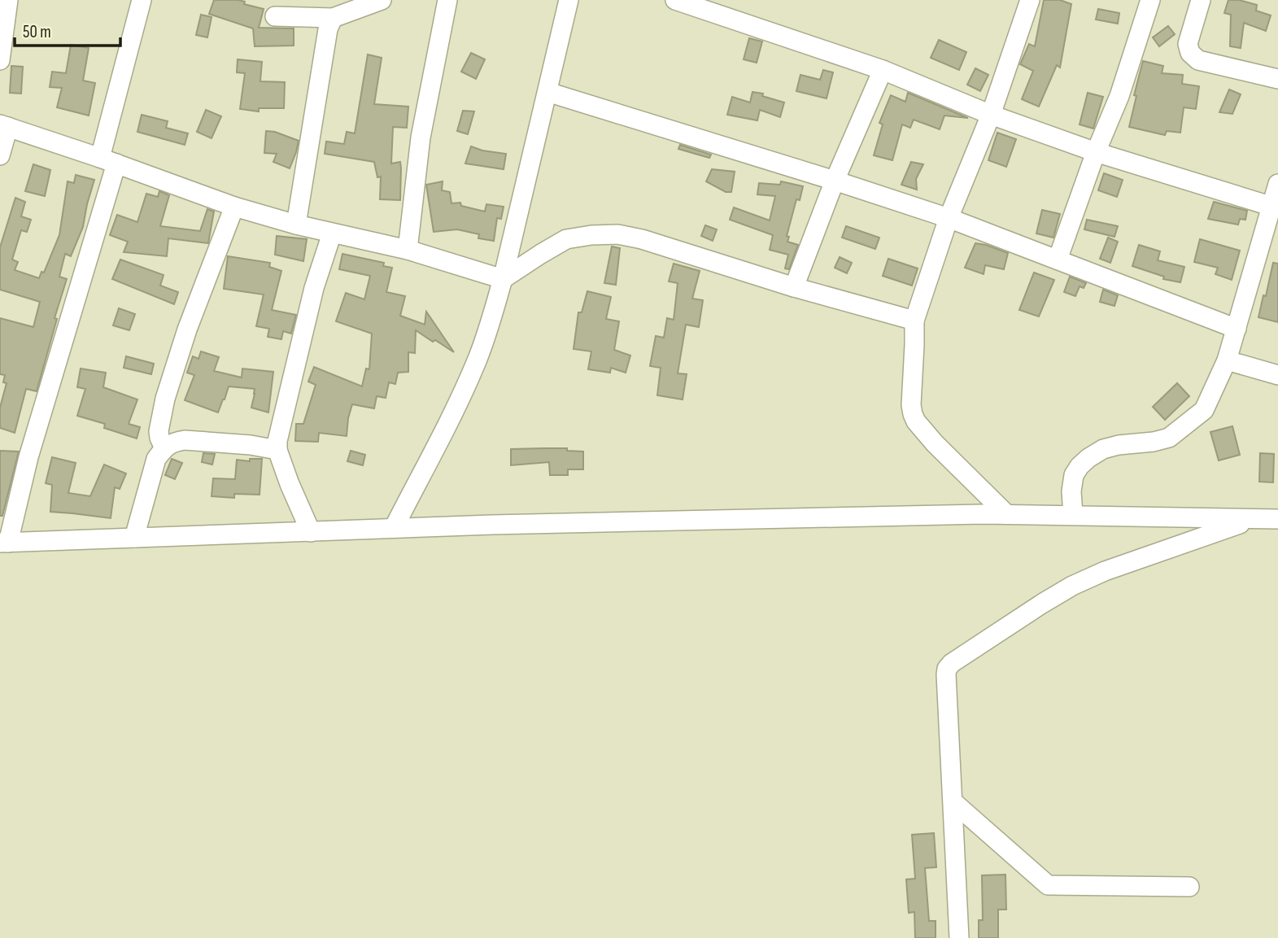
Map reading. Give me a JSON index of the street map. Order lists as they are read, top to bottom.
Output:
{
  "scale_bar": "50 m"
}
